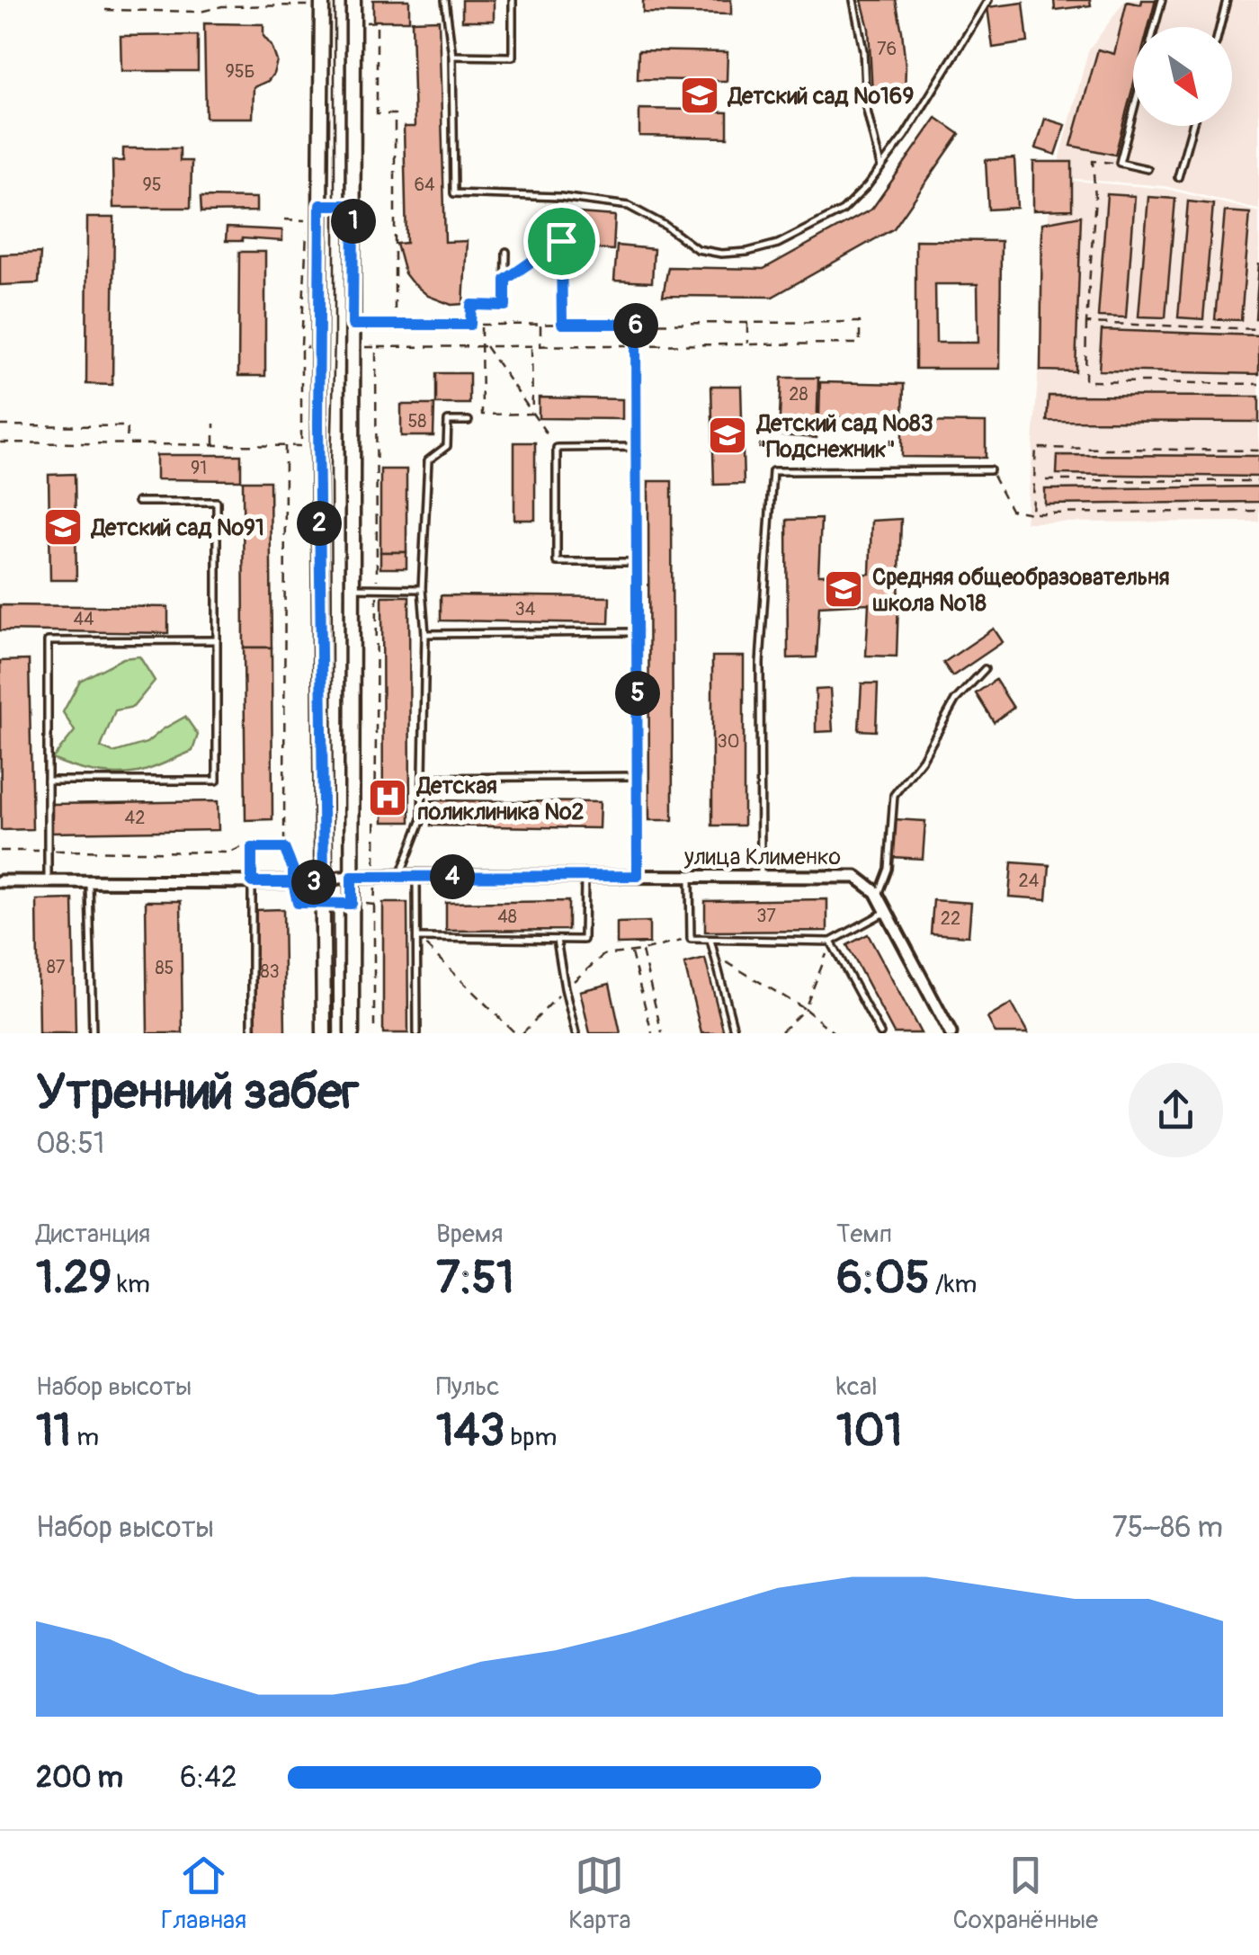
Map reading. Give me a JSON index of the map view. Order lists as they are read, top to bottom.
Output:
{
  "streets": {
    "street": ["улица Клименко"]
  },
  "places": {
    "school or university": [
      "Детский сад №169",
      "Детский сад №83 \"Подснежник\"",
      "Детский сад №91",
      "Средняя общеобразовательня школа №18"
    ],
    "hospital": ["Детская поликлиника №2"]
  },
  "house_numbers": [
    "76",
    "95Б",
    "95",
    "64",
    "28",
    "58",
    "91",
    "34",
    "44",
    "30",
    "42",
    "24",
    "37",
    "48",
    "22",
    "87",
    "85",
    "83"
  ],
  "north": "bottom right",
  "page": {
    "pins": [
      "1",
      "6",
      "2",
      "5",
      "4",
      "3"
    ],
    "heading": ["Утренний забег", "08:51"],
    "stats": [
      ["Дистанция", "1.29 km"],
      ["Время", "7:51"],
      ["Темп", "6:05 /km"],
      ["Набор высоты", "11 m"],
      ["Пульс", "143 bpm"],
      ["kcal", "101"]
    ],
    "chart": ["Набор высоты", "75–86 m"],
    "list": [
      {
        "name": "200 m",
        "note": "6:42"
      }
    ],
    "tabs": ["Главная", "Карта", "Сохранённые"]
  }
}
